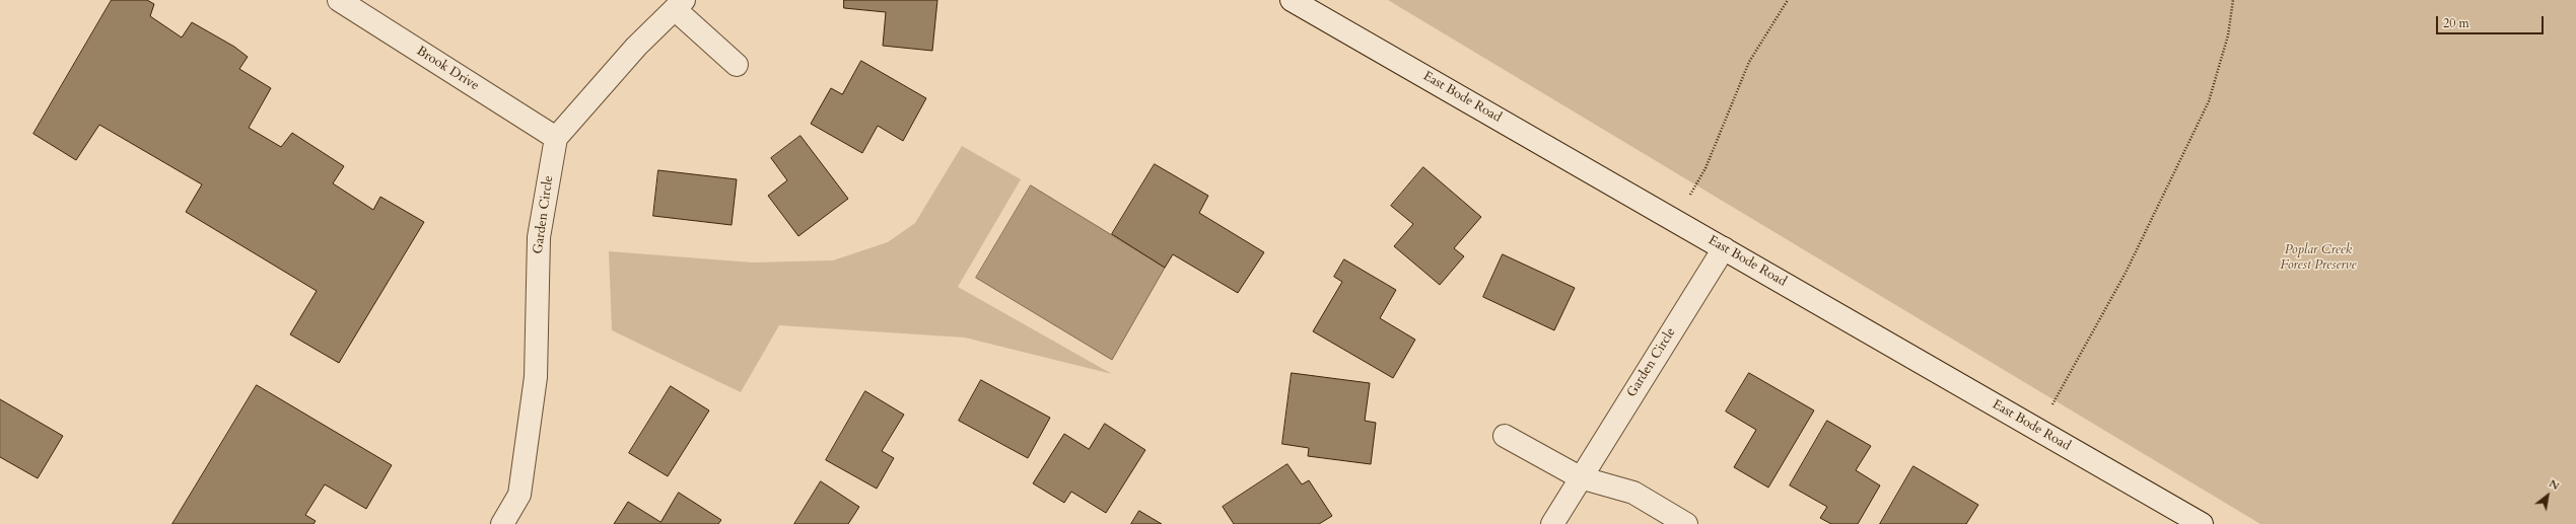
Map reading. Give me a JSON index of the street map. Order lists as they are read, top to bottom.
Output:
{
  "streets": {
    "street": ["Brook Drive", "East Bode Road", "Garden Circle"]
  },
  "crossings": [
    ["Brook Drive", "Garden Circle"],
    ["East Bode Road", "Garden Circle"]
  ],
  "parks": ["Poplar Creek Forest Preserve"],
  "scale_bar": "20 m",
  "north": "top right"
}
